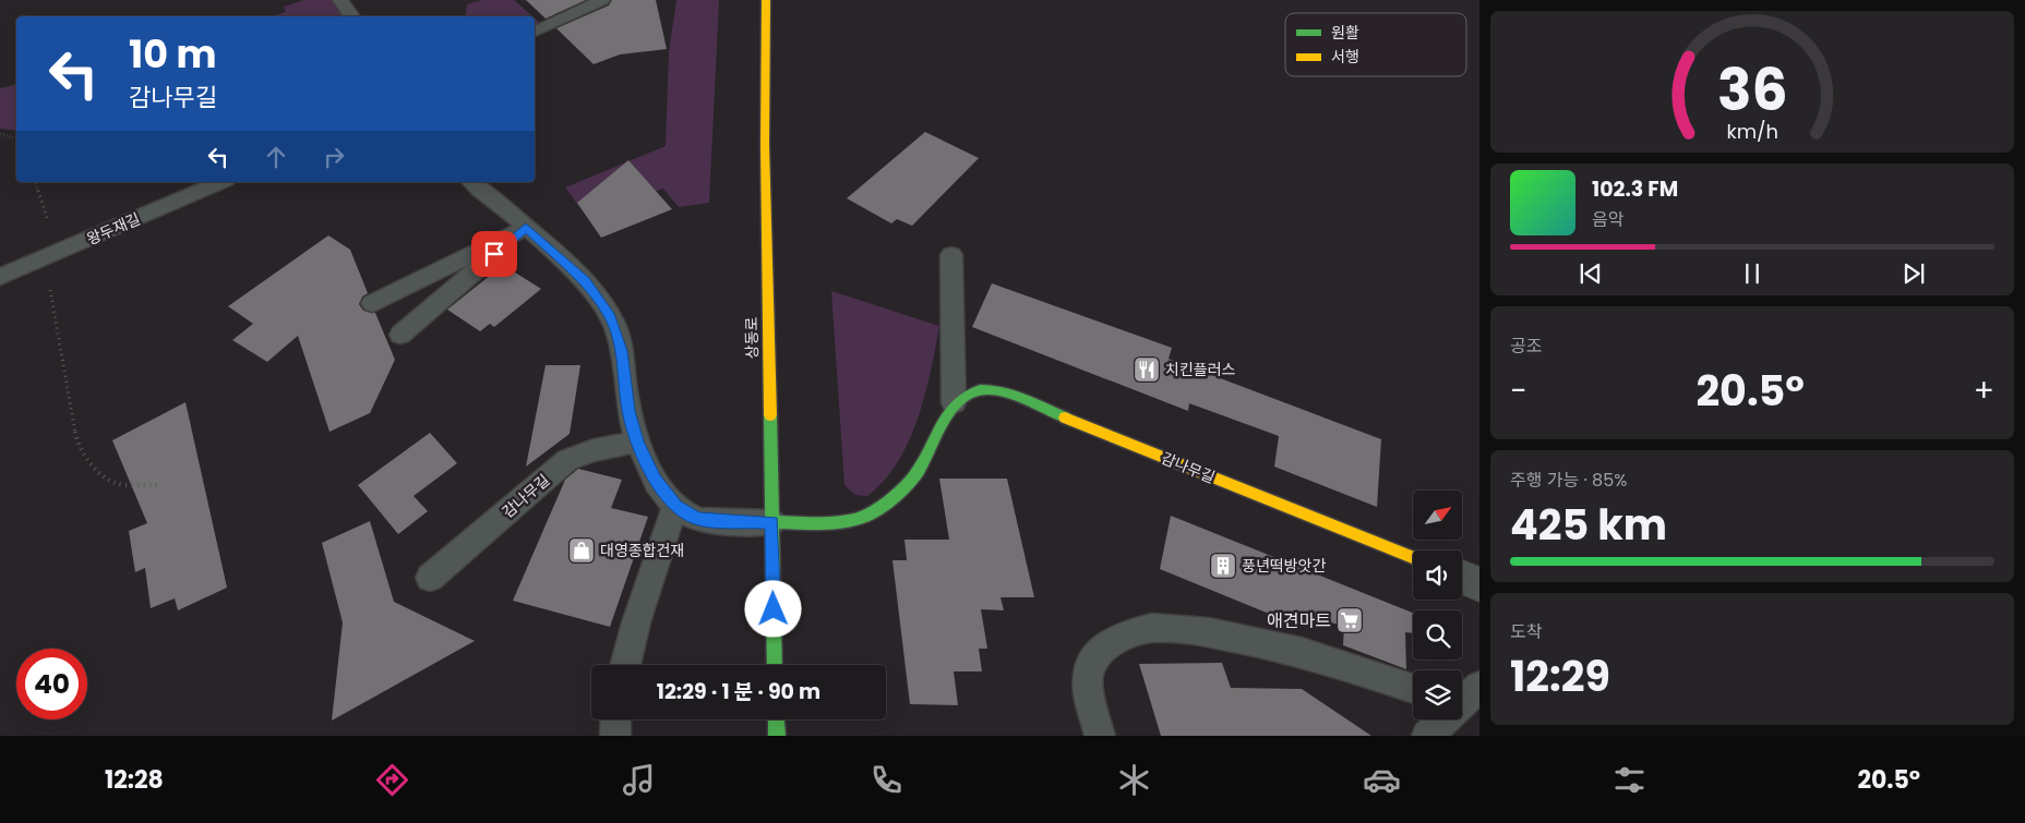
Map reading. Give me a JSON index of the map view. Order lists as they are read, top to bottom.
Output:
{
  "streets": {
    "street": ["상동로", "감나무길"],
    "lane": ["왕두재길"]
  },
  "places": {
    "restaurant": ["치킨플러스"],
    "shop": ["대영종합건재"],
    "building": ["풍년떡방앗간"],
    "supermarket": ["애견마트"]
  },
  "legend": ["원활", "서행"],
  "north": "top right",
  "page": {
    "turn": ["10 m", "감나무길"],
    "song": ["102.3 FM", "음악"],
    "tile": [
      "공조",
      ["주행 가능 · 85%", "425 km"],
      ["도착", "12:29"]
    ],
    "heat": ["−", "20.5°", "+"],
    "limit": "40",
    "trip": "12:29 · 1 분 · 90 m",
    "tabs": ["12:28", "20.5°"],
    "gauge": ["36", "km/h"]
  }
}
